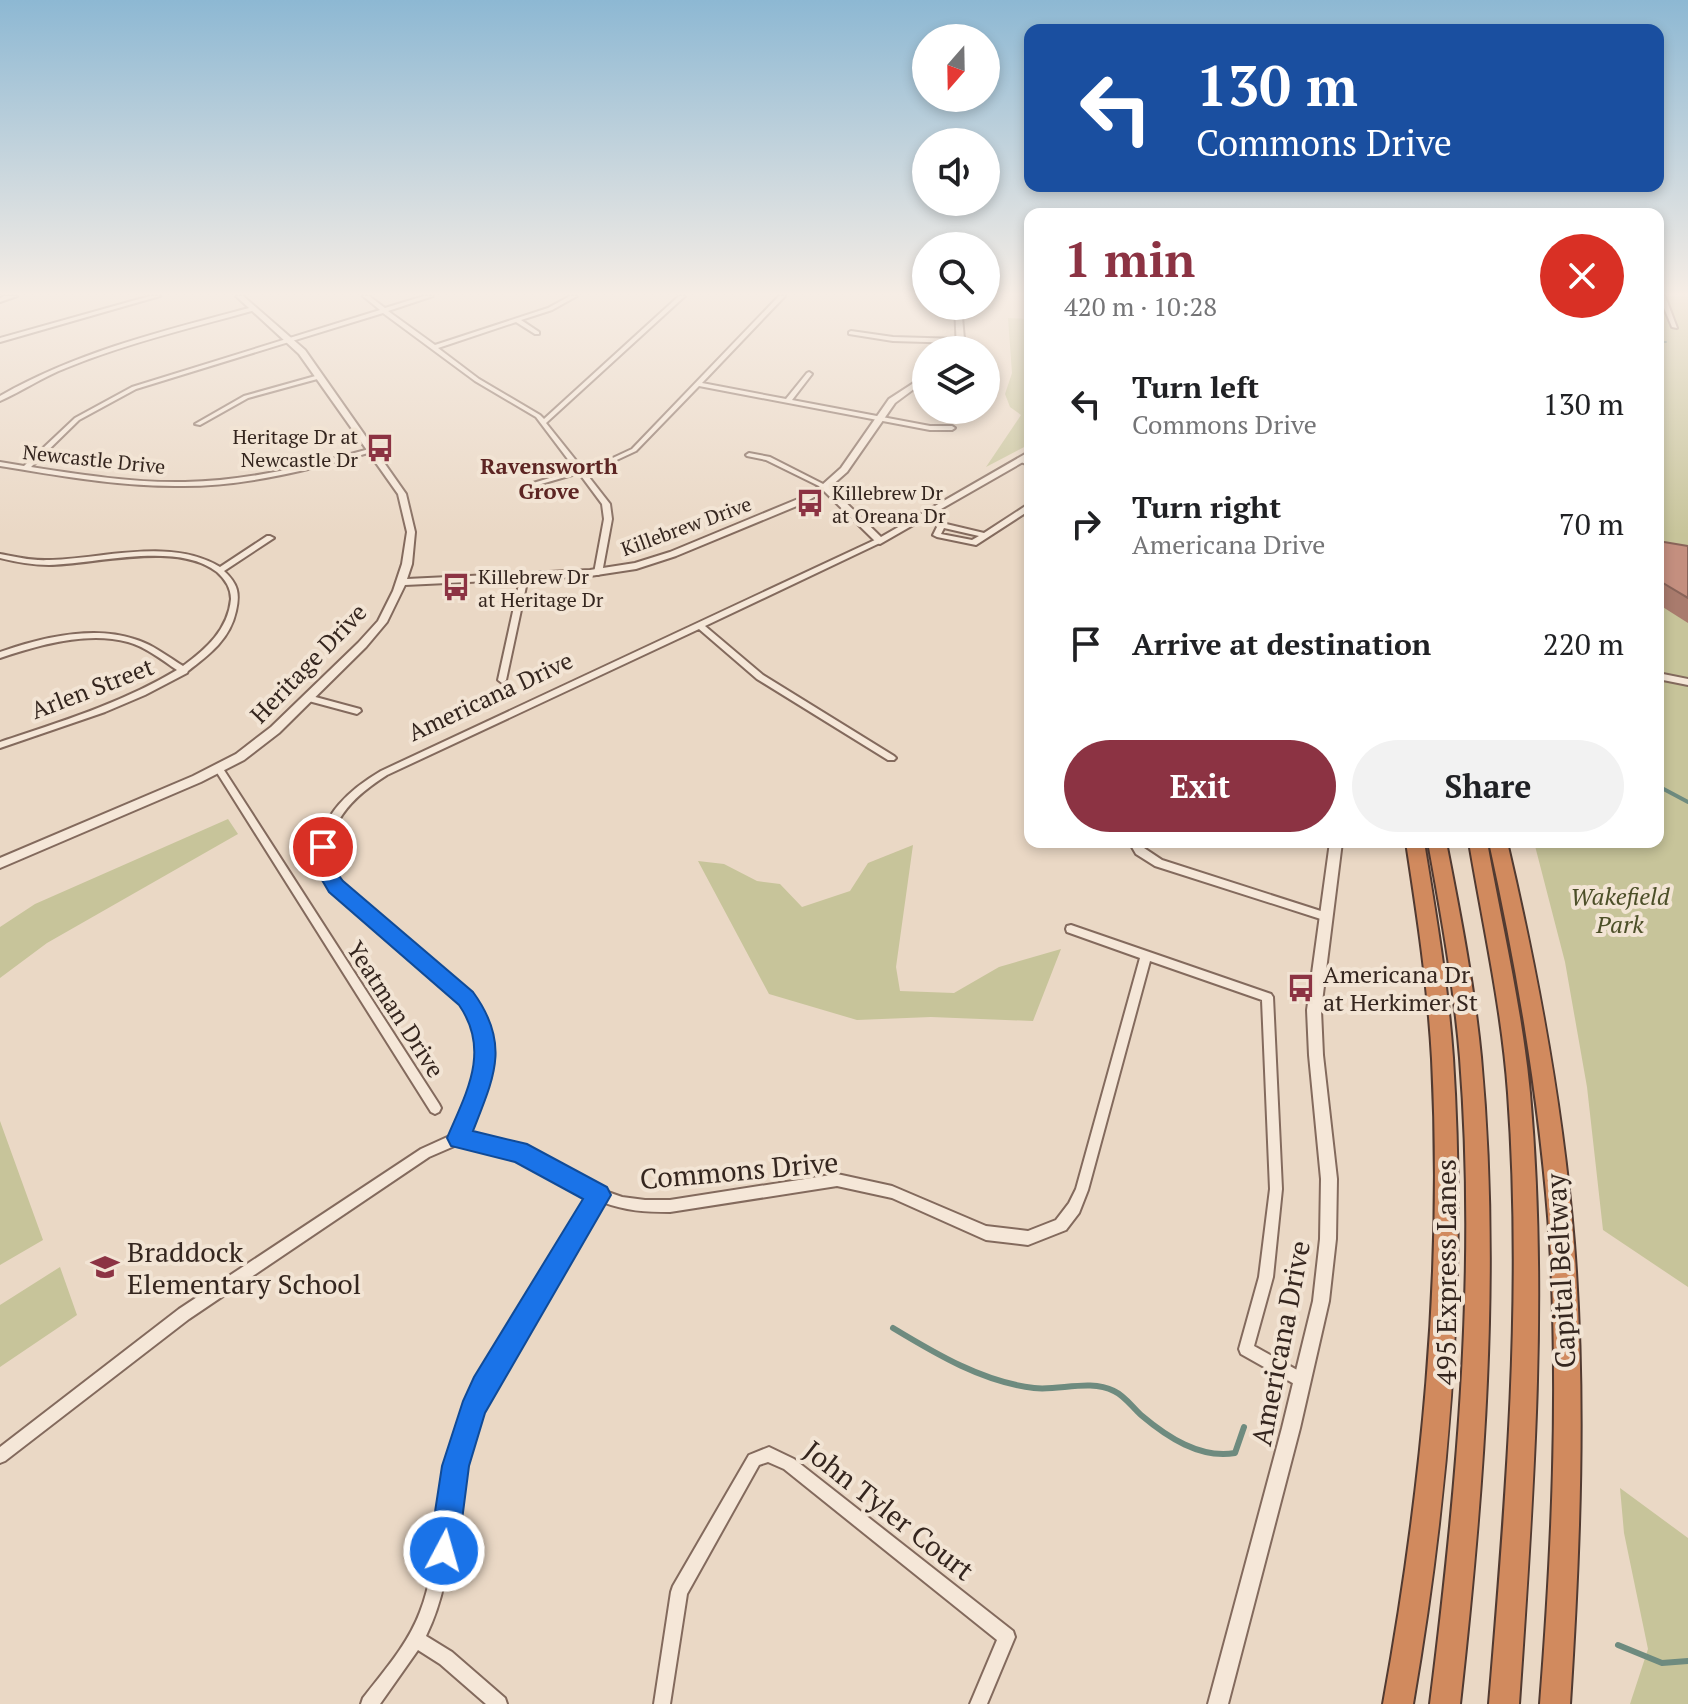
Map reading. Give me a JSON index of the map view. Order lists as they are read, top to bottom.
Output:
{
  "streets": {
    "highway": ["Capital Beltway", "495 Express Lanes"],
    "street": [
      "Newcastle Drive",
      "Killebrew Drive",
      "Heritage Drive",
      "Arlen Street",
      "Americana Drive",
      "Yeatman Drive",
      "Commons Drive",
      "John Tyler Court"
    ]
  },
  "crossings": [
    ["Newcastle Drive", "Heritage Drive"],
    ["Killebrew Drive", "Heritage Drive"],
    ["Heritage Drive", "Yeatman Drive"],
    ["Americana Drive", "Commons Drive"]
  ],
  "districts": ["Ravensworth Grove"],
  "parks": ["Wakefield Park"],
  "places": {
    "bus stop": [
      "Heritage Dr at Newcastle Dr",
      "Killebrew Dr at Oreana Dr",
      "Killebrew Dr at Heritage Dr",
      "Americana Dr at Herkimer St"
    ],
    "school or university": ["Braddock Elementary School"]
  },
  "north": "bottom",
  "page": {
    "turn": ["130 m", "Commons Drive"],
    "heading": ["1 min", "420 m · 10:28"],
    "list": [
      {
        "name": "Turn left",
        "note": "Commons Drive",
        "value": "130 m"
      },
      {
        "name": "Turn right",
        "note": "Americana Drive",
        "value": "70 m"
      },
      {
        "name": "Arrive at destination",
        "value": "220 m"
      }
    ],
    "buttons": ["Exit", "Share"]
  }
}
